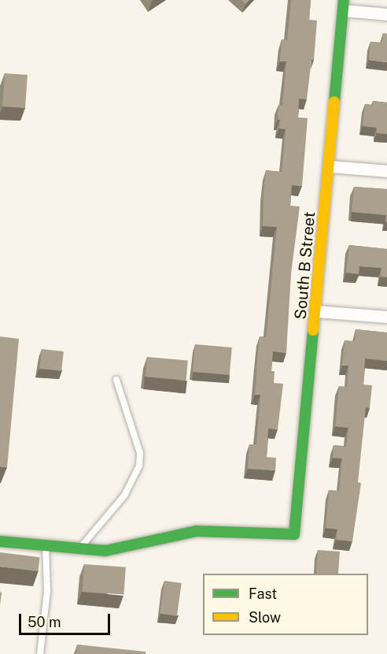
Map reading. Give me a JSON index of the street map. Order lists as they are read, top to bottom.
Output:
{
  "streets": {
    "street": ["South B Street"]
  },
  "legend": ["Fast", "Slow"],
  "scale_bar": "50 m"
}
